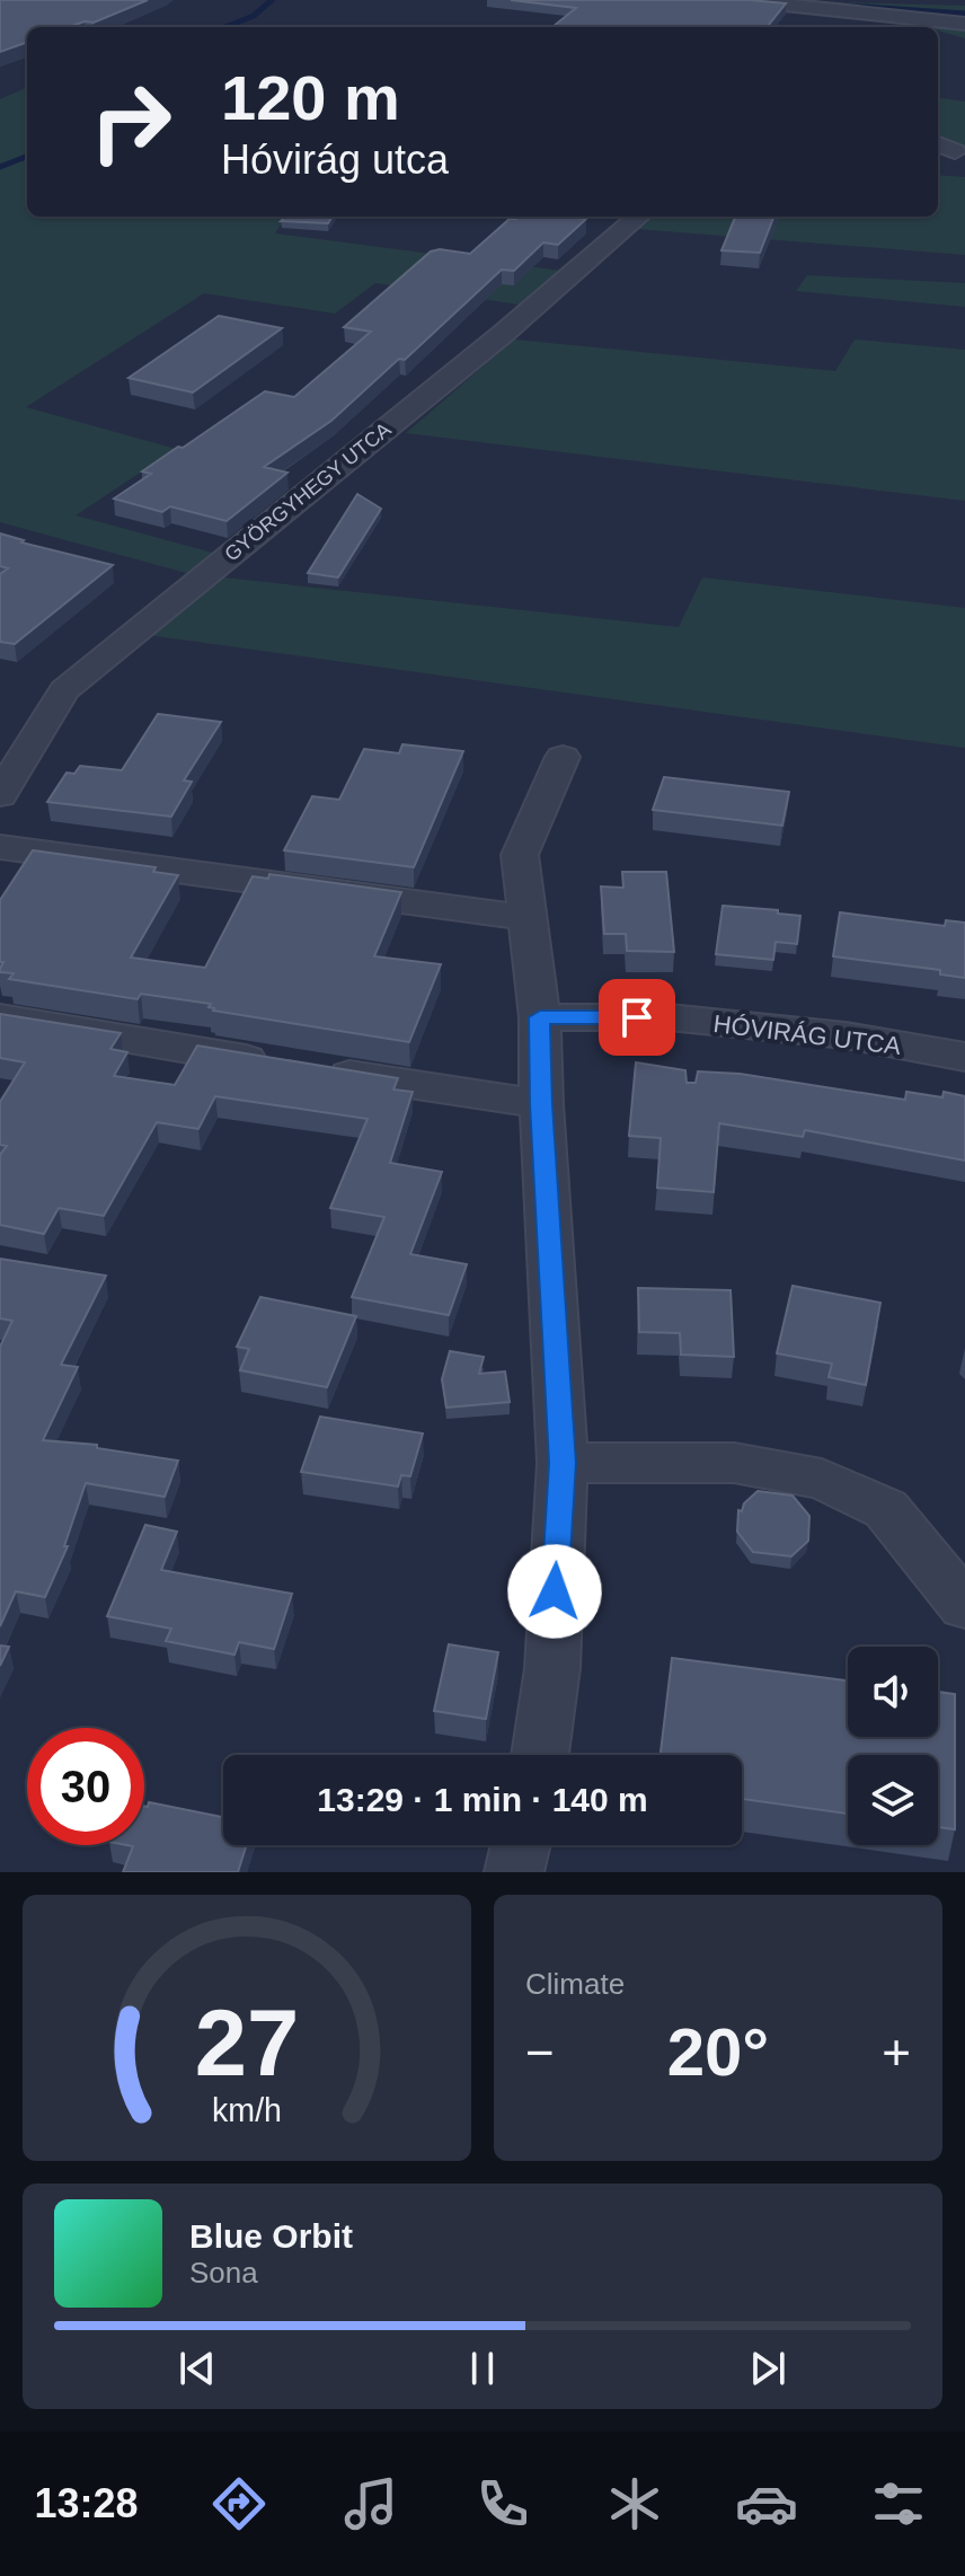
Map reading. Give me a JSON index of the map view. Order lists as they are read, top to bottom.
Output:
{
  "streets": {
    "street": ["GYÖRGYHEGY UTCA", "HÓVIRÁG UTCA"]
  },
  "page": {
    "turn": ["120 m", "Hóvirág utca"],
    "limit": "30",
    "trip": "13:29 · 1 min · 140 m",
    "tile": "Climate",
    "heat": ["−", "20°", "+"],
    "song": ["Blue Orbit", "Sona"],
    "tabs": "13:28",
    "gauge": ["27", "km/h"]
  }
}
